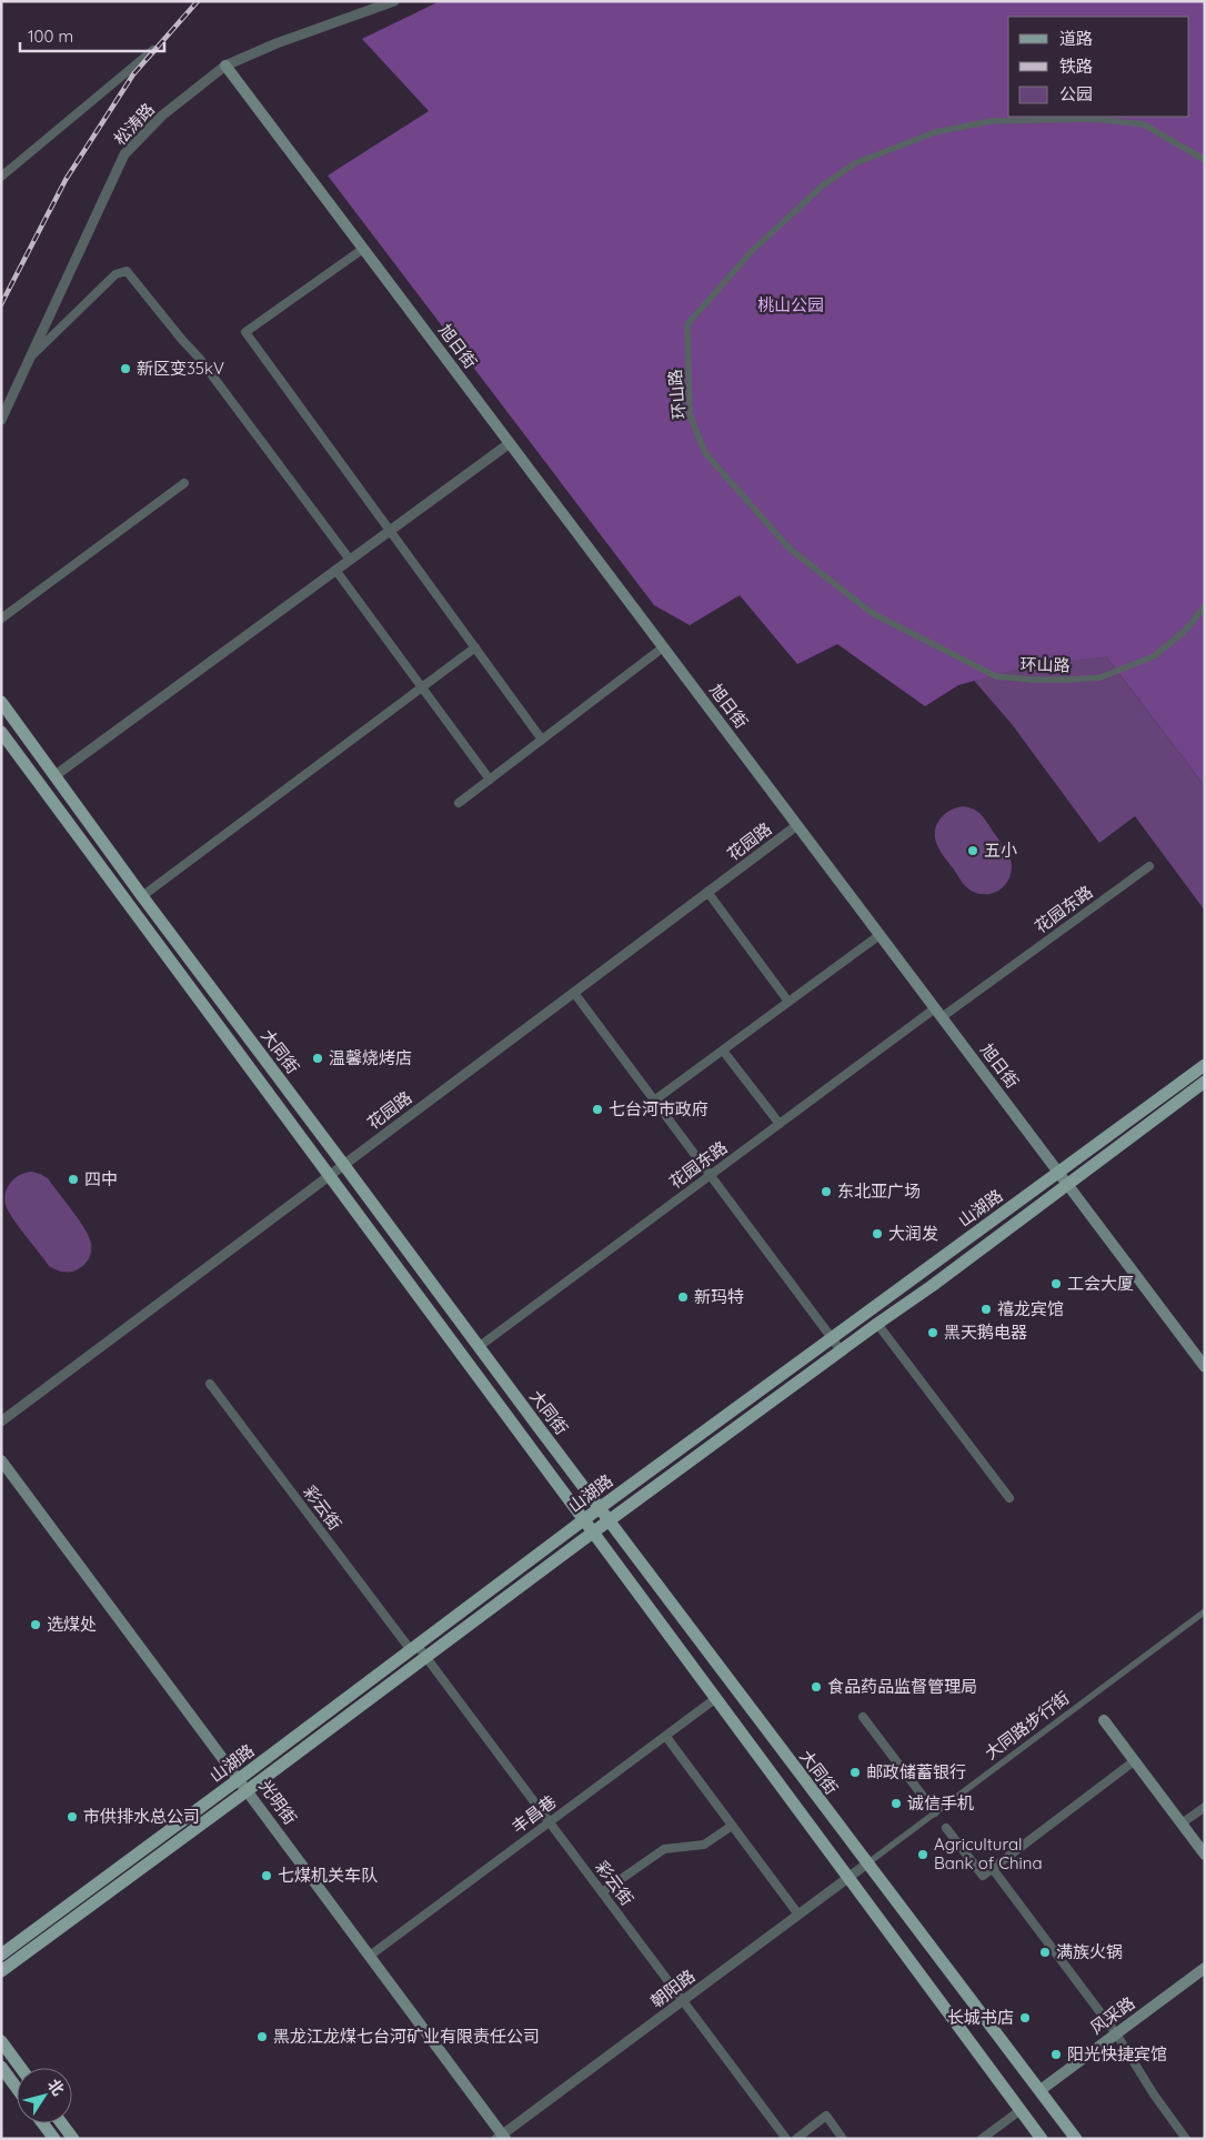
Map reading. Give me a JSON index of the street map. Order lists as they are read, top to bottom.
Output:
{
  "streets": {
    "main road": [
      "旭日街",
      "大同街",
      "山湖路",
      "光明街",
      "风采路"
    ],
    "street": [
      "松涛路",
      "环山路",
      "花园路",
      "花园东路",
      "彩云街",
      "大同路步行街",
      "丰昌巷",
      "朝阳路"
    ]
  },
  "crossings": [
    ["松涛路", "旭日街"],
    ["旭日街", "花园路"],
    ["旭日街", "花园东路"],
    ["旭日街", "山湖路"],
    ["花园路", "大同街"],
    ["花园东路", "大同街"],
    ["大同街", "山湖路"],
    ["大同街", "大同路步行街"],
    ["大同街", "丰昌巷"],
    ["大同街", "朝阳路"],
    ["大同街", "风采路"],
    ["山湖路", "彩云街"],
    ["山湖路", "光明街"],
    ["彩云街", "丰昌巷"],
    ["彩云街", "朝阳路"],
    ["大同路步行街", "朝阳路"],
    ["光明街", "丰昌巷"],
    ["光明街", "朝阳路"]
  ],
  "parks": ["桃山公园"],
  "places": [
    "新区变35kV",
    "五小",
    "温馨烧烤店",
    "七台河市政府",
    "四中",
    "东北亚广场",
    "大润发",
    "工会大厦",
    "新玛特",
    "禧龙宾馆",
    "黑天鹅电器",
    "选煤处",
    "食品药品监督管理局",
    "邮政储蓄银行",
    "诚信手机",
    "市供排水总公司",
    "Agricultural Bank of China",
    "七煤机关车队",
    "满族火锅",
    "长城书店",
    "黑龙江龙煤七台河矿业有限责任公司",
    "阳光快捷宾馆"
  ],
  "legend": ["道路", "铁路", "公园"],
  "scale_bar": "100 m",
  "north": "top right"
}
